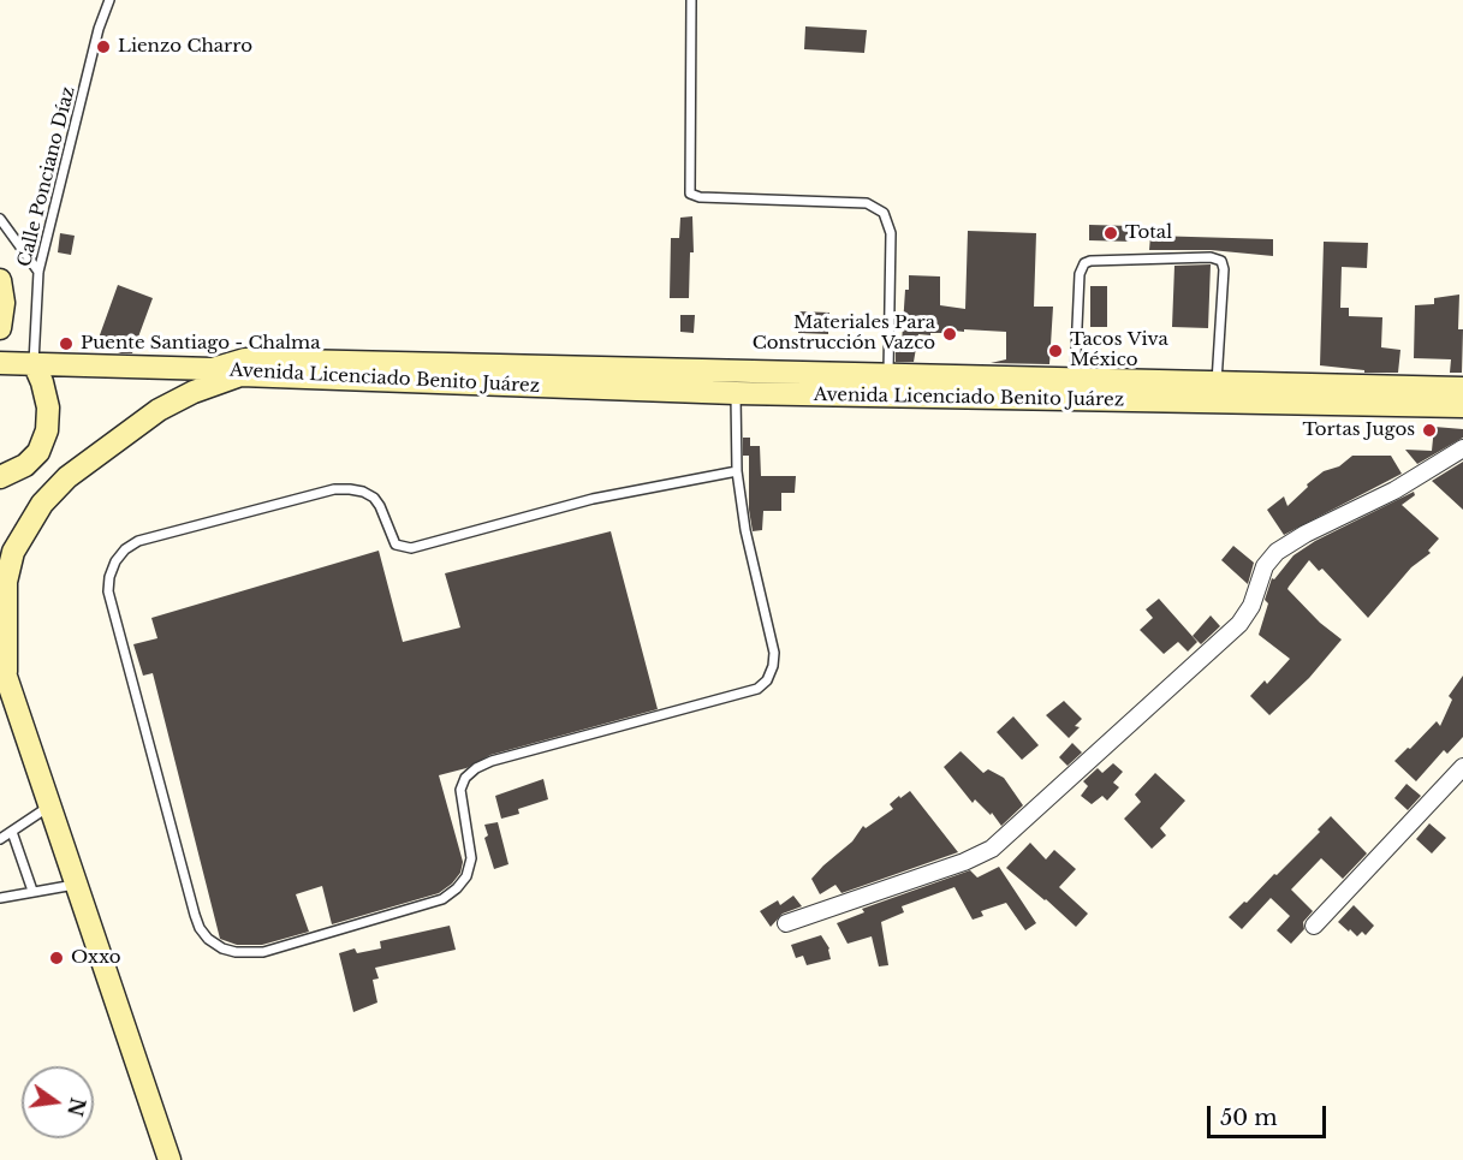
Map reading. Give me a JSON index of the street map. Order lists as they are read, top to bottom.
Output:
{
  "streets": {
    "main road": ["Avenida Licenciado Benito Juárez"],
    "lane": ["Calle Ponciano Díaz"]
  },
  "places": [
    "Lienzo Charro",
    "Total",
    "Materiales Para Construcción Vazco",
    "Puente Santiago - Chalma",
    "Tacos Viva México",
    "Tortas Jugos",
    "Oxxo"
  ],
  "scale_bar": "50 m",
  "north": "right"
}
